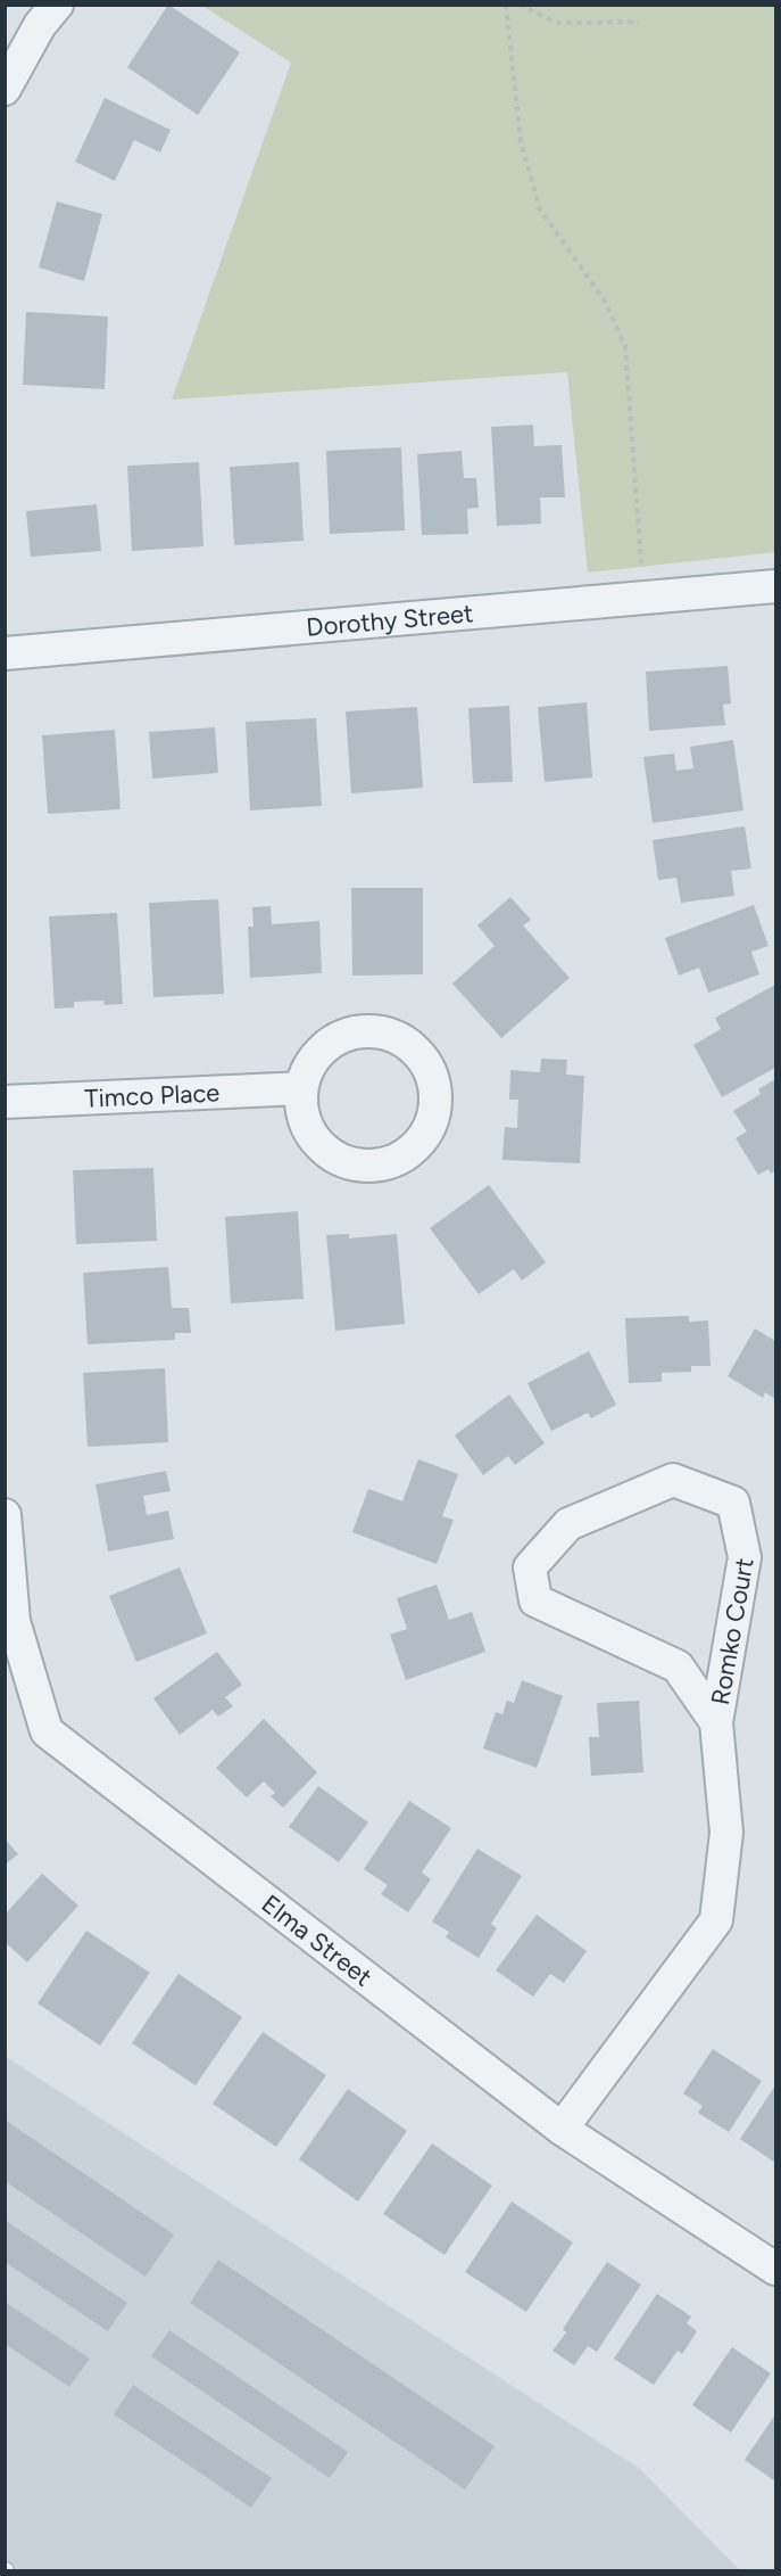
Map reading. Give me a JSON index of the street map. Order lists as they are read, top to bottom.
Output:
{
  "streets": {
    "street": [
      "Dorothy Street",
      "Timco Place",
      "Romko Court",
      "Elma Street"
    ]
  },
  "crossings": [
    ["Romko Court", "Elma Street"]
  ]
}
